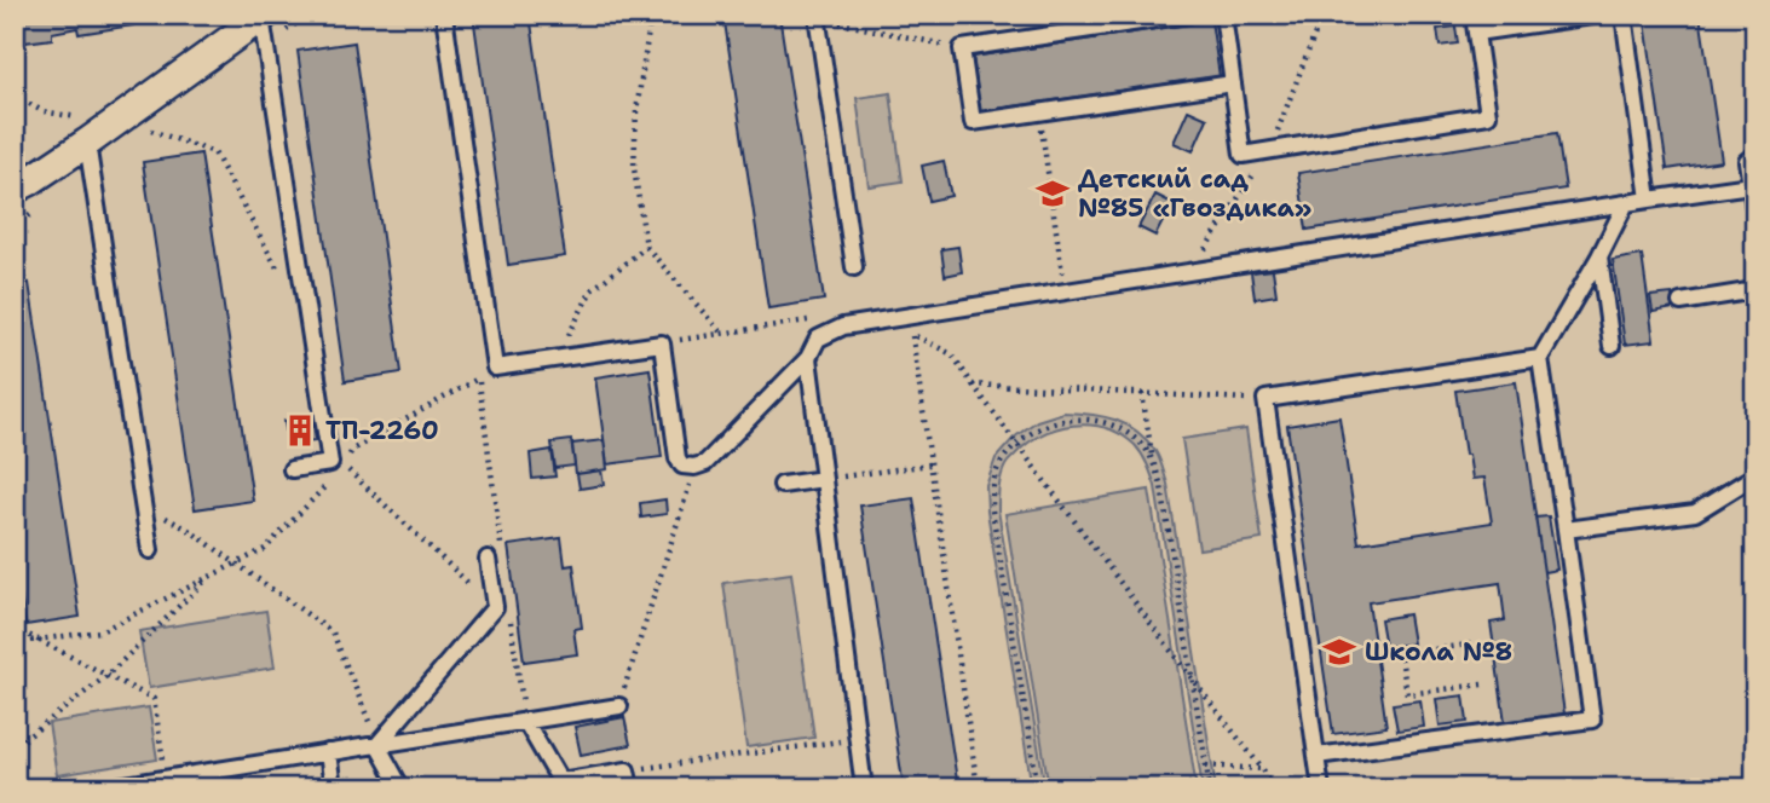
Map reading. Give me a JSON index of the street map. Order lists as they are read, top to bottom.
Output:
{
  "places": {
    "school or university": ["Детский сад №85 «Гвоздика»", "Школа №8"],
    "building": ["ТП-2260"]
  }
}
